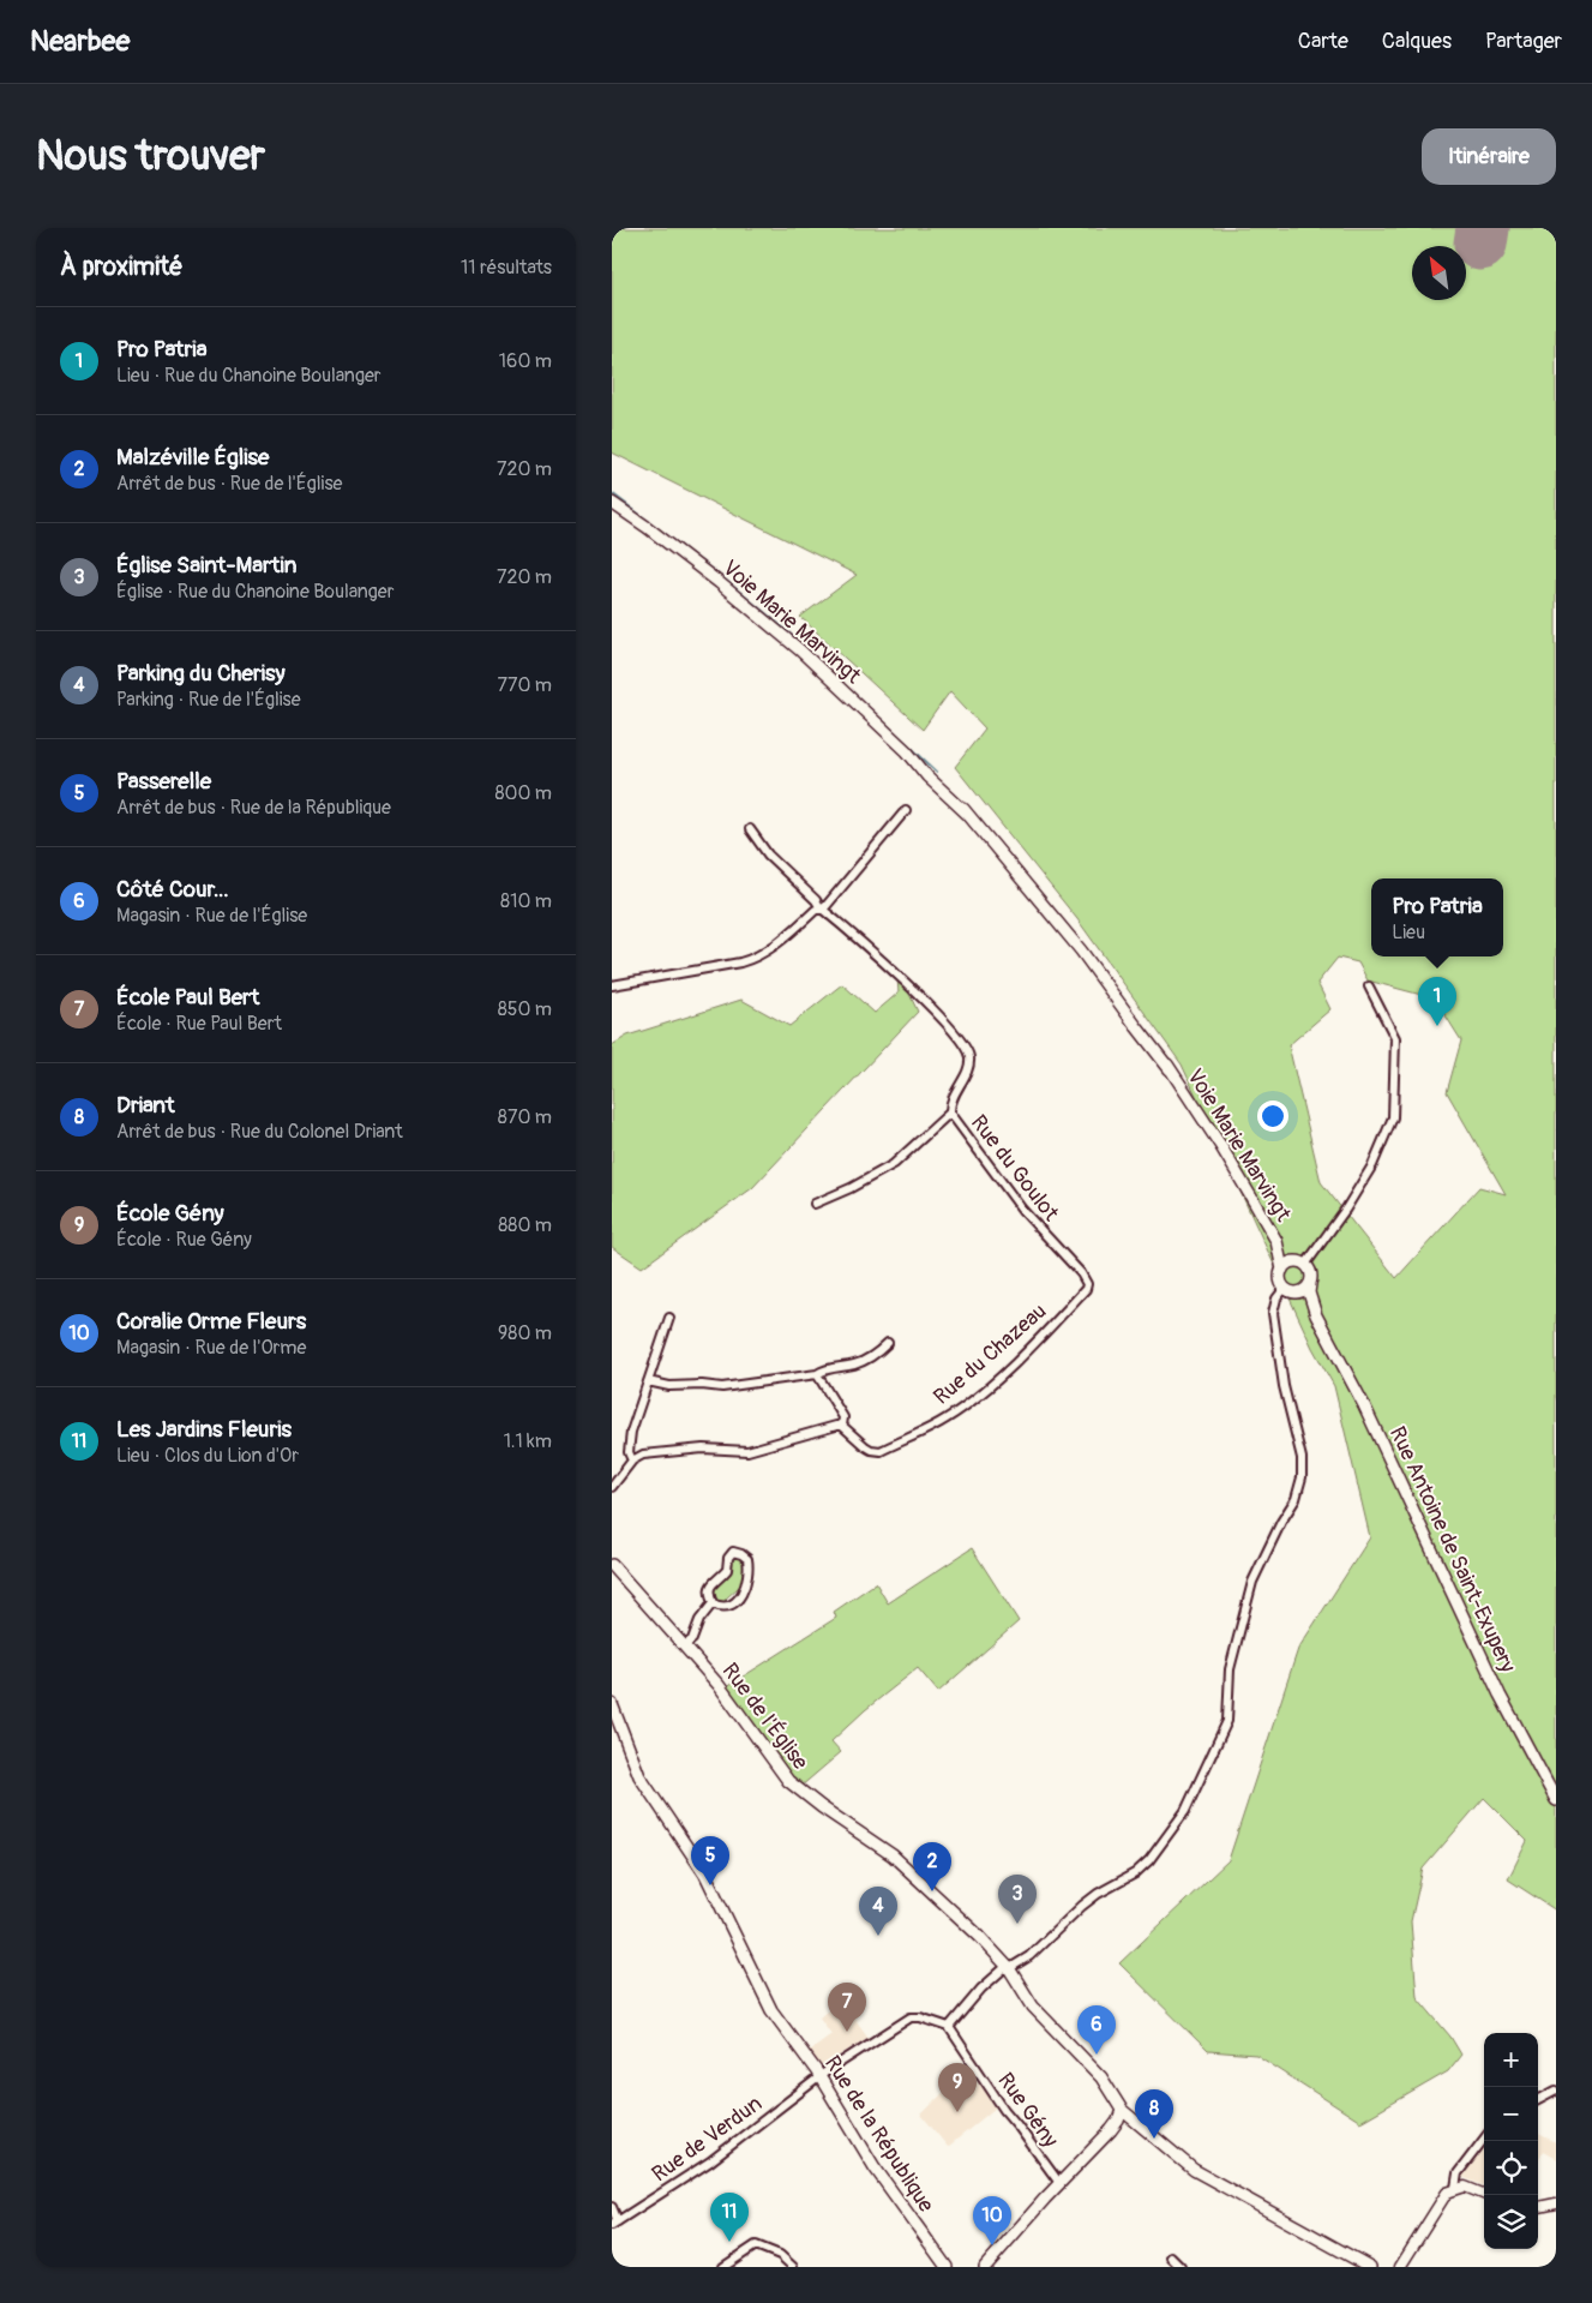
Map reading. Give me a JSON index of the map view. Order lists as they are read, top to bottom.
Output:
{
  "streets": {
    "main road": [
      "Voie Marie Marvingt",
      "Rue Antoine de Saint-Exupery",
      "Rue de l'Église",
      "Rue de la République"
    ],
    "street": [
      "Rue du Goulot",
      "Rue du Chazeau",
      "Rue Gény",
      "Rue de Verdun"
    ]
  },
  "crossings": [
    ["Voie Marie Marvingt", "Rue Antoine de Saint-Exupery"],
    ["Rue du Goulot", "Rue du Chazeau"],
    ["Rue Gény", "Rue de Verdun"],
    ["Rue de la République", "Rue de Verdun"]
  ],
  "north": "top left",
  "page": {
    "header": "Nearbee",
    "nav": ["Carte", "Calques", "Partager"],
    "buttons": "Itinéraire",
    "title": "Nous trouver",
    "heading": ["À proximité", "11 résultats"],
    "list": [
      {
        "mark": "1",
        "name": "Pro Patria",
        "note": "Lieu · Rue du Chanoine Boulanger",
        "value": "160 m"
      },
      {
        "mark": "2",
        "name": "Malzéville Église",
        "note": "Arrêt de bus · Rue de l'Église",
        "value": "720 m"
      },
      {
        "mark": "3",
        "name": "Église Saint-Martin",
        "note": "Église · Rue du Chanoine Boulanger",
        "value": "720 m"
      },
      {
        "mark": "4",
        "name": "Parking du Cherisy",
        "note": "Parking · Rue de l'Église",
        "value": "770 m"
      },
      {
        "mark": "5",
        "name": "Passerelle",
        "note": "Arrêt de bus · Rue de la République",
        "value": "800 m"
      },
      {
        "mark": "6",
        "name": "Côté Cour...",
        "note": "Magasin · Rue de l'Église",
        "value": "810 m"
      },
      {
        "mark": "7",
        "name": "École Paul Bert",
        "note": "École · Rue Paul Bert",
        "value": "850 m"
      },
      {
        "mark": "8",
        "name": "Driant",
        "note": "Arrêt de bus · Rue du Colonel Driant",
        "value": "870 m"
      },
      {
        "mark": "9",
        "name": "École Gény",
        "note": "École · Rue Gény",
        "value": "880 m"
      },
      {
        "mark": "10",
        "name": "Coralie Orme Fleurs",
        "note": "Magasin · Rue de l'Orme",
        "value": "980 m"
      },
      {
        "mark": "11",
        "name": "Les Jardins Fleuris",
        "note": "Lieu · Clos du Lion d'Or",
        "value": "1.1 km"
      }
    ],
    "popup": ["Pro Patria", "Lieu"],
    "pins": [
      "1",
      "5",
      "2",
      "3",
      "4",
      "7",
      "6",
      "9",
      "8",
      "11",
      "10"
    ],
    "map_buttons": ["+", "−"]
  }
}
